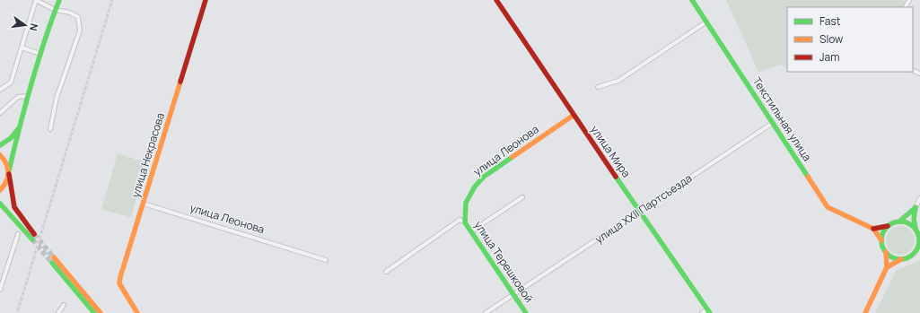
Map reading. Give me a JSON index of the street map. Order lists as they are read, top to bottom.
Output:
{
  "streets": {
    "main road": [
      "Текстильная улица",
      "улица Леонова",
      "улица Мира",
      "улица Некрасова",
      "улица Терешковой"
    ],
    "street": ["улица XXII Партсъезда"]
  },
  "crossings": [
    ["Текстильная улица", "улица XXII Партсъезда"],
    ["улица Леонова", "улица Мира"],
    ["улица Леонова", "улица Некрасова"],
    ["улица Леонова", "улица Терешковой"],
    ["улица Мира", "улица XXII Партсъезда"],
    ["улица XXII Партсъезда", "улица Терешковой"]
  ],
  "legend": ["Fast", "Slow", "Jam"],
  "north": "right"
}
